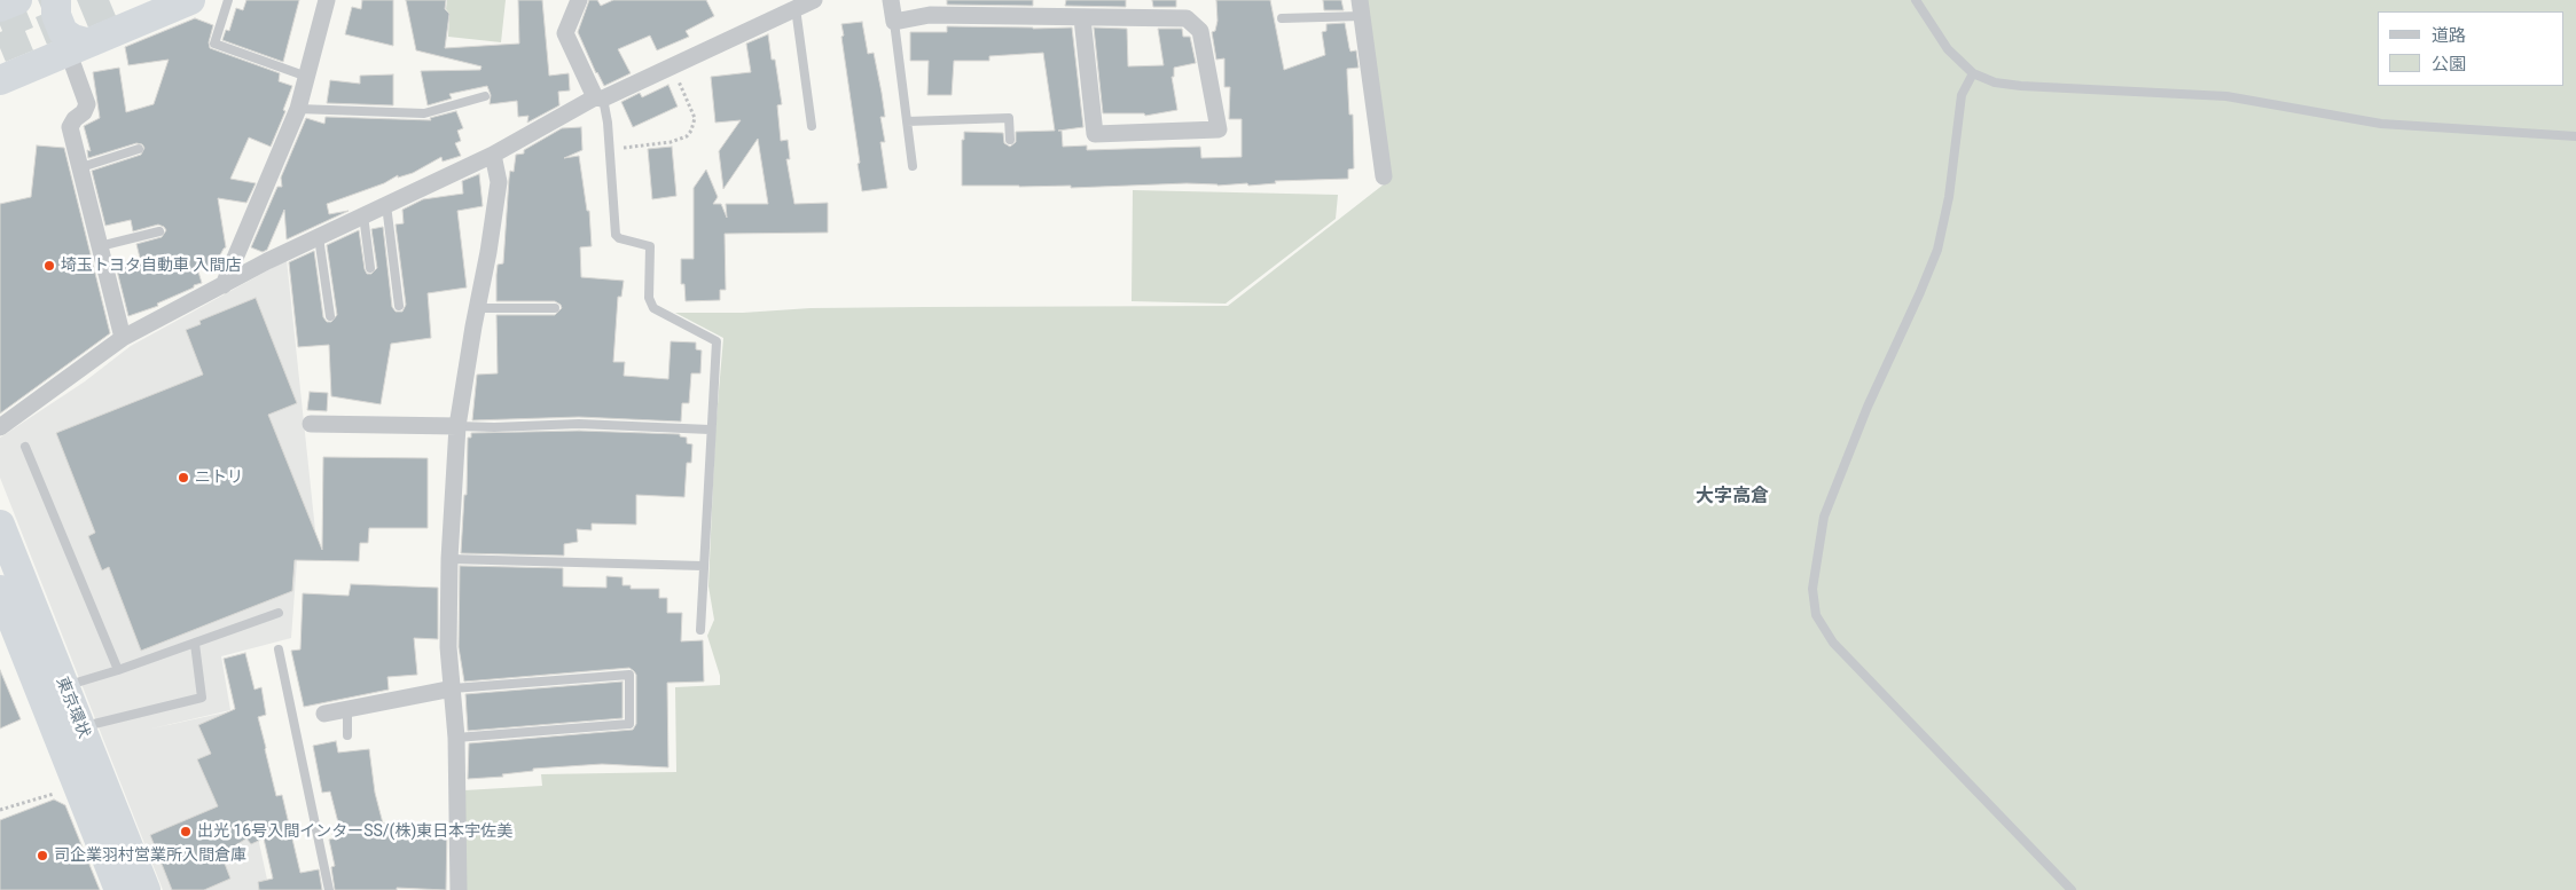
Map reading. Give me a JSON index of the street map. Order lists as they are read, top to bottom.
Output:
{
  "streets": {
    "highway": ["東京環状"]
  },
  "districts": ["大字高倉"],
  "places": [
    "埼玉トヨタ自動車 入間店",
    "ニトリ",
    "出光 16号入間インターSS/(株)東日本宇佐美",
    "司企業羽村営業所入間倉庫"
  ],
  "legend": ["道路", "公園"]
}
